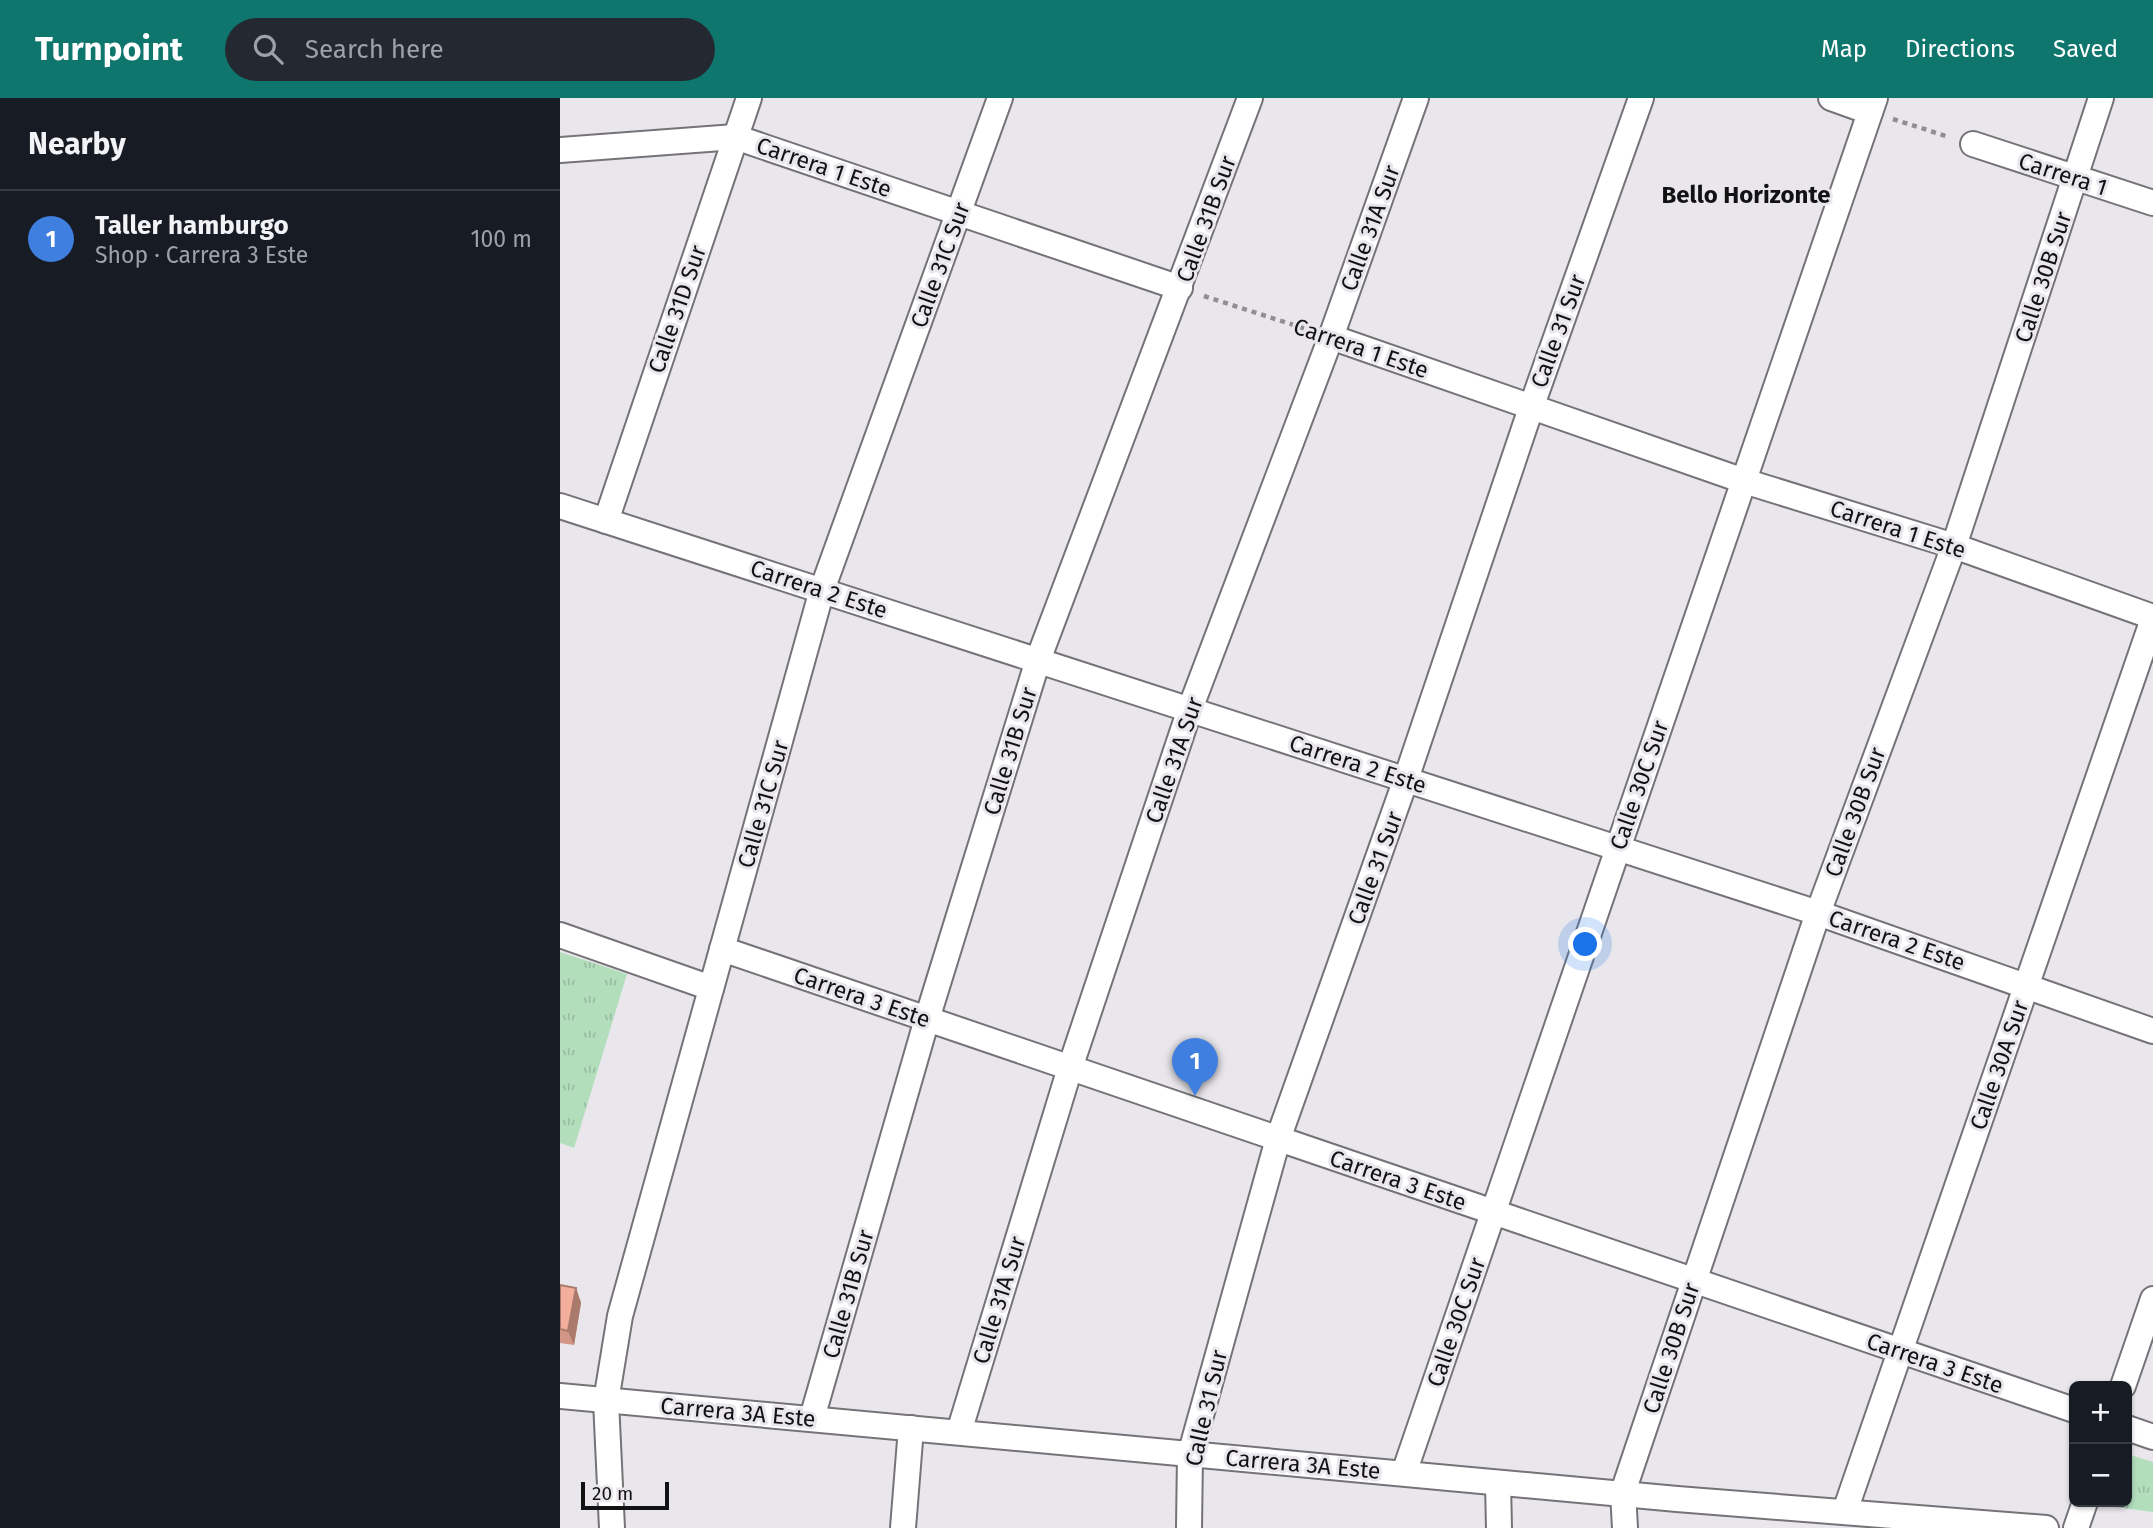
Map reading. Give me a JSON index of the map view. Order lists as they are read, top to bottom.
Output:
{
  "streets": {
    "street": [
      "Carrera 1 Este",
      "Carrera 1",
      "Calle 31B Sur",
      "Calle 31A Sur",
      "Calle 31C Sur",
      "Calle 30B Sur",
      "Calle 31D Sur",
      "Calle 31 Sur",
      "Carrera 2 Este",
      "Calle 30C Sur",
      "Carrera 3 Este",
      "Calle 30A Sur",
      "Carrera 3A Este"
    ]
  },
  "crossings": [
    ["Carrera 1 Este", "Calle 31B Sur"],
    ["Carrera 1 Este", "Calle 31A Sur"],
    ["Carrera 1 Este", "Calle 31C Sur"],
    ["Carrera 1 Este", "Calle 30B Sur"],
    ["Carrera 1 Este", "Calle 31D Sur"],
    ["Carrera 1 Este", "Calle 31 Sur"],
    ["Carrera 1 Este", "Calle 30C Sur"],
    ["Carrera 1 Este", "Calle 30A Sur"],
    ["Carrera 1", "Calle 30B Sur"],
    ["Calle 31B Sur", "Carrera 2 Este"],
    ["Calle 31B Sur", "Carrera 3 Este"],
    ["Calle 31B Sur", "Carrera 3A Este"],
    ["Calle 31A Sur", "Carrera 2 Este"],
    ["Calle 31A Sur", "Carrera 3 Este"],
    ["Calle 31A Sur", "Carrera 3A Este"],
    ["Calle 31C Sur", "Carrera 2 Este"],
    ["Calle 31C Sur", "Carrera 3 Este"],
    ["Calle 31C Sur", "Carrera 3A Este"],
    ["Calle 30B Sur", "Carrera 2 Este"],
    ["Calle 30B Sur", "Carrera 3 Este"],
    ["Calle 30B Sur", "Carrera 3A Este"],
    ["Calle 31D Sur", "Carrera 2 Este"],
    ["Calle 31 Sur", "Carrera 2 Este"],
    ["Calle 31 Sur", "Carrera 3 Este"],
    ["Calle 31 Sur", "Carrera 3A Este"],
    ["Carrera 2 Este", "Calle 30C Sur"],
    ["Carrera 2 Este", "Calle 30A Sur"],
    ["Calle 30C Sur", "Carrera 3 Este"],
    ["Calle 30C Sur", "Carrera 3A Este"],
    ["Carrera 3 Este", "Calle 30A Sur"],
    ["Calle 30A Sur", "Carrera 3A Este"]
  ],
  "districts": ["Bello Horizonte"],
  "scale_bar": "20 m",
  "page": {
    "header": "Turnpoint",
    "search": "Search here",
    "nav": ["Map", "Directions", "Saved"],
    "heading": "Nearby",
    "list": [
      {
        "mark": "1",
        "name": "Taller hamburgo",
        "note": "Shop · Carrera 3 Este",
        "value": "100 m"
      }
    ],
    "pins": "1",
    "map_buttons": ["+", "−"],
    "scale": "20 m"
  }
}
